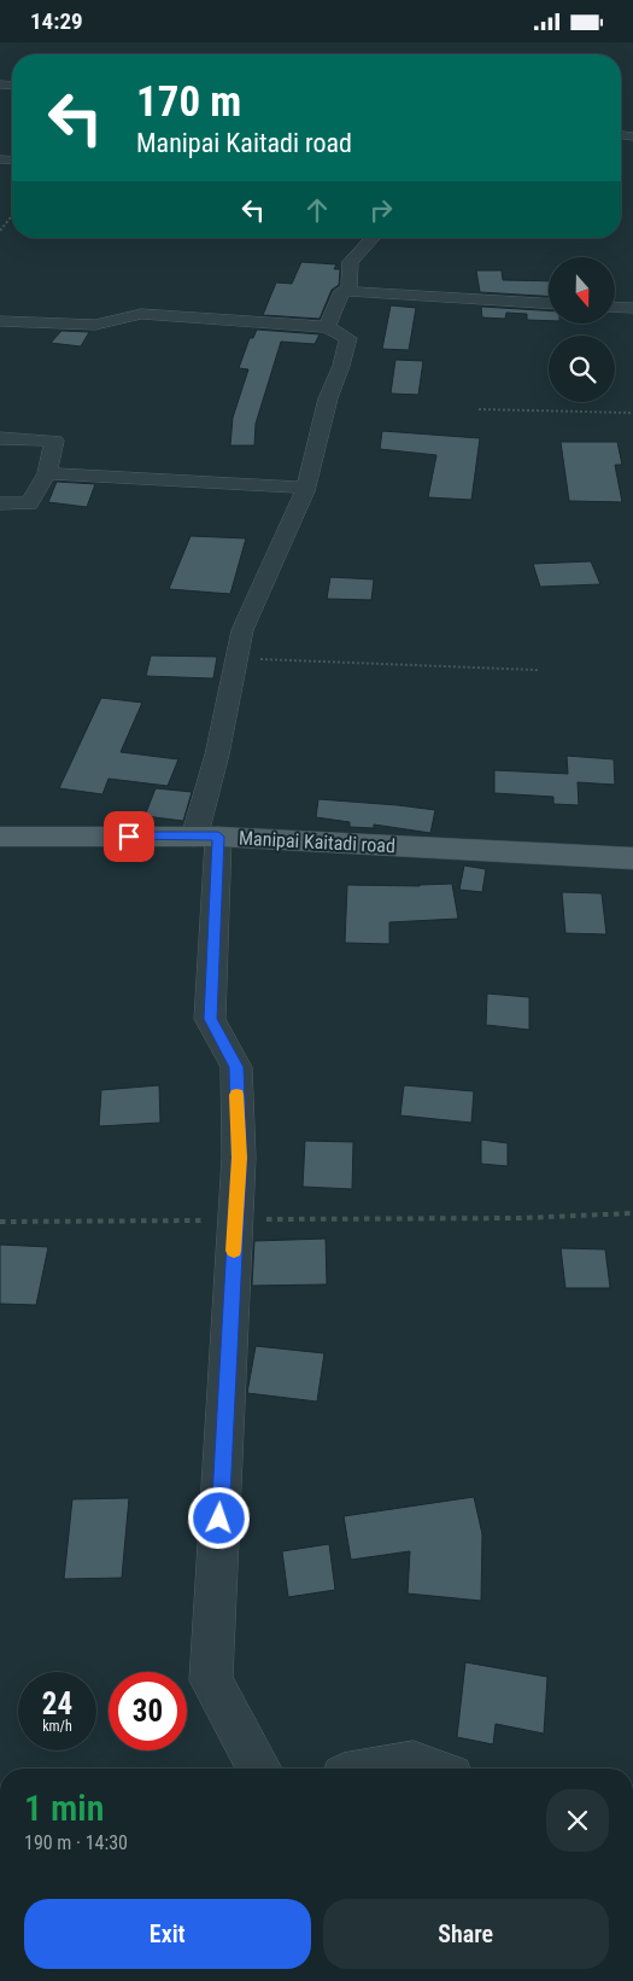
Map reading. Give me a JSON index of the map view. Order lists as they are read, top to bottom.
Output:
{
  "streets": {
    "main road": ["Manipai Kaitadi road"]
  },
  "north": "bottom",
  "page": {
    "status": "14:29",
    "turn": ["170 m", "Manipai Kaitadi road"],
    "speed": "24 km/h",
    "limit": "30",
    "heading": ["1 min", "190 m · 14:30"],
    "buttons": ["Exit", "Share"]
  }
}
